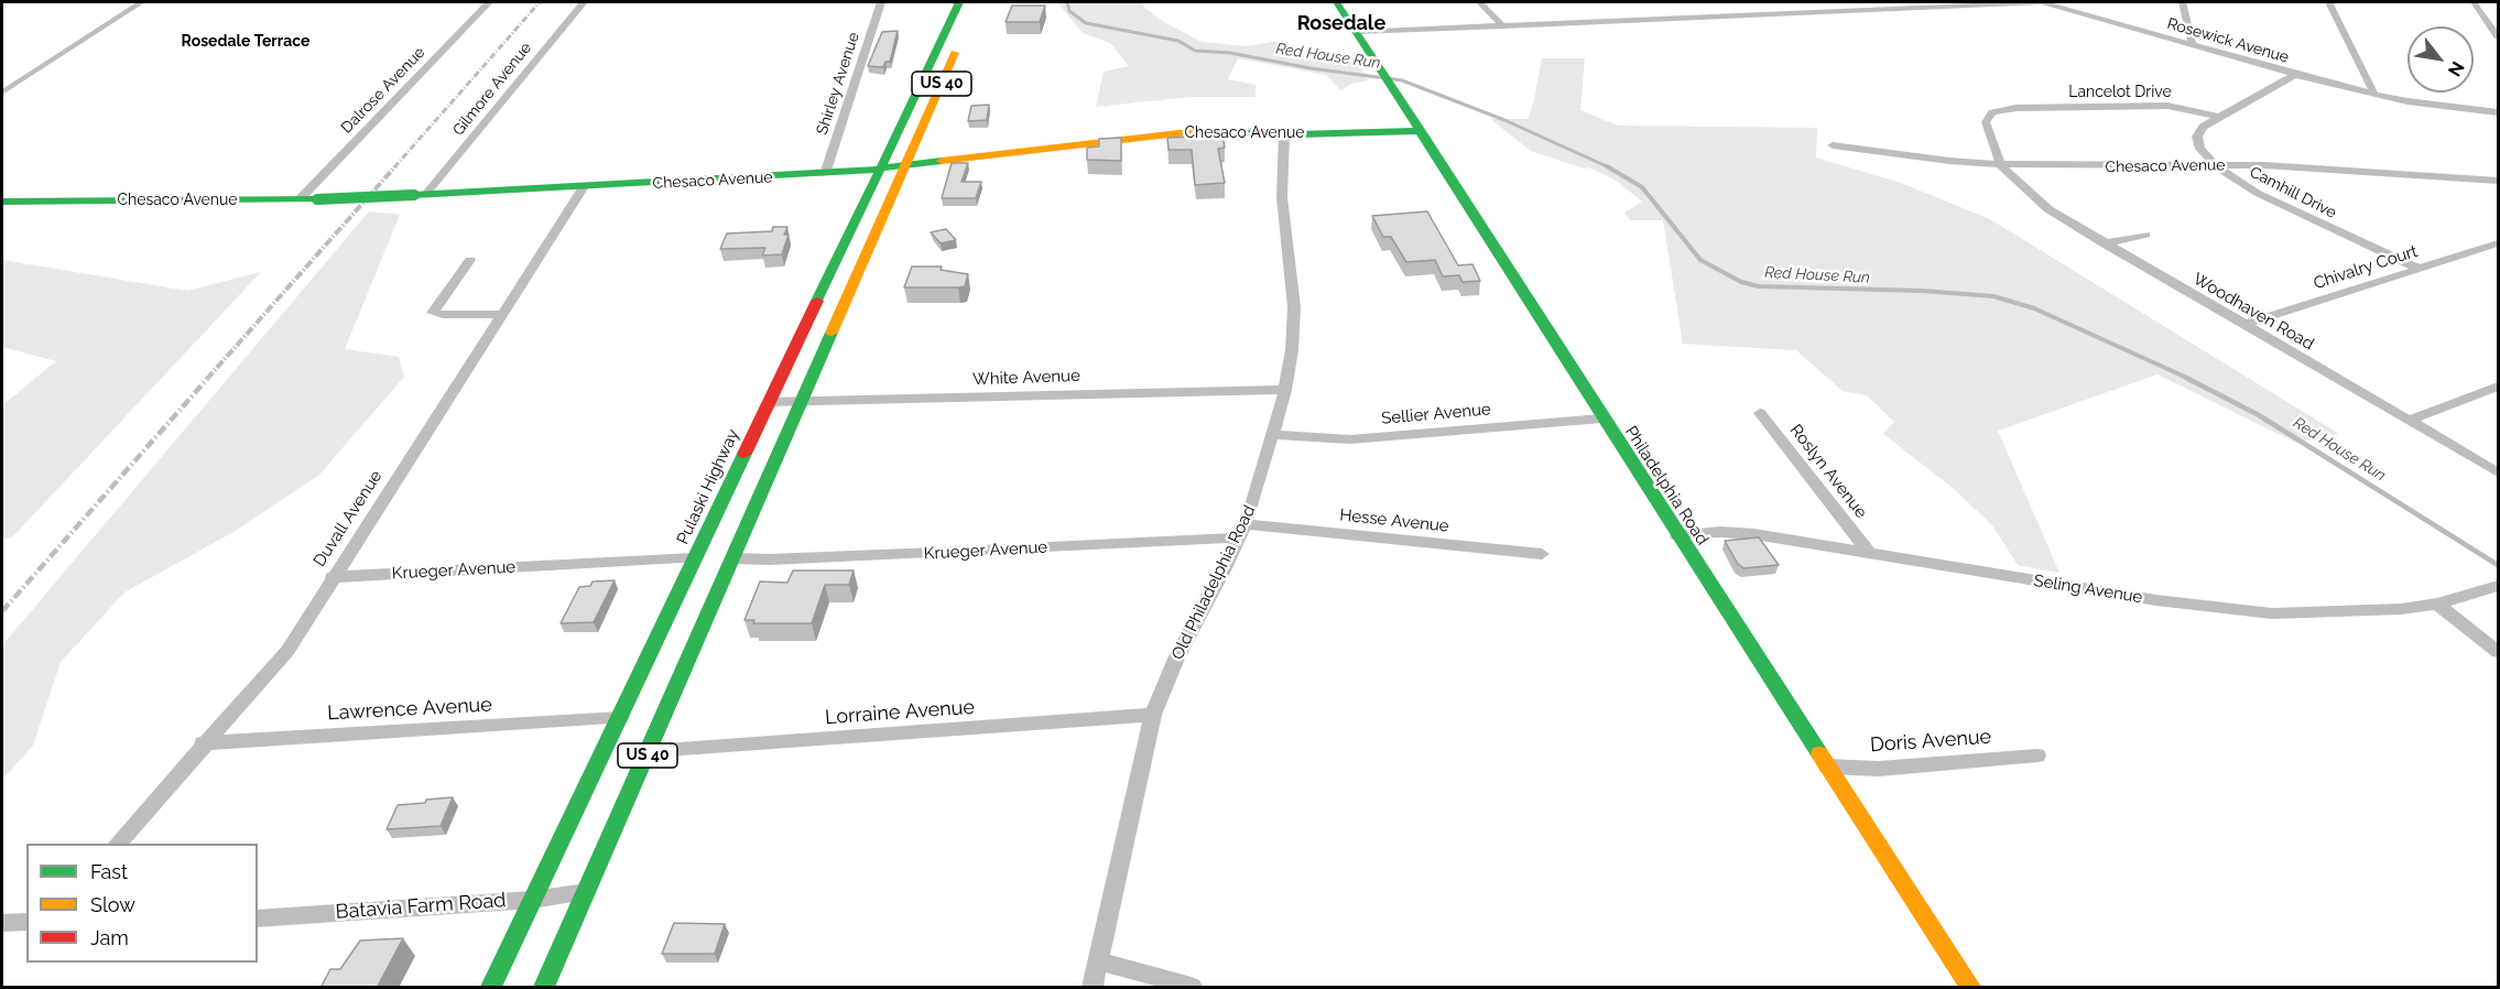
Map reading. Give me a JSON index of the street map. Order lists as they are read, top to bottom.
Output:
{
  "streets": {
    "main road": [
      "US 40",
      "Chesaco Avenue",
      "Philadelphia Road",
      "Pulaski Highway"
    ],
    "street": [
      "Rosewick Avenue",
      "Shirley Avenue",
      "Gilmore Avenue",
      "Dalrose Avenue",
      "Lancelot Drive",
      "Camhill Drive",
      "Chivalry Court",
      "Woodhaven Road",
      "White Avenue",
      "Sellier Avenue",
      "Roslyn Avenue",
      "Duvall Avenue",
      "Hesse Avenue",
      "Krueger Avenue",
      "Old Philadelphia Road",
      "Seling Avenue",
      "Lawrence Avenue",
      "Lorraine Avenue",
      "Doris Avenue",
      "Batavia Farm Road"
    ]
  },
  "crossings": [
    ["Rosewick Avenue", "Philadelphia Road"],
    ["Shirley Avenue", "Chesaco Avenue"],
    ["US 40", "Chesaco Avenue"],
    ["US 40", "White Avenue"],
    ["US 40", "Krueger Avenue"],
    ["US 40", "Lorraine Avenue"],
    ["US 40", "Batavia Farm Road"],
    ["Gilmore Avenue", "Chesaco Avenue"],
    ["Dalrose Avenue", "Chesaco Avenue"],
    ["Lancelot Drive", "Chesaco Avenue"],
    ["Lancelot Drive", "Camhill Drive"],
    ["Lancelot Drive", "Woodhaven Road"],
    ["Chesaco Avenue", "Camhill Drive"],
    ["Chesaco Avenue", "Woodhaven Road"],
    ["Chesaco Avenue", "Philadelphia Road"],
    ["Chesaco Avenue", "Pulaski Highway"],
    ["Chesaco Avenue", "Duvall Avenue"],
    ["Chesaco Avenue", "Old Philadelphia Road"],
    ["Camhill Drive", "Chivalry Court"],
    ["Chivalry Court", "Woodhaven Road"],
    ["White Avenue", "Pulaski Highway"],
    ["White Avenue", "Old Philadelphia Road"],
    ["Sellier Avenue", "Philadelphia Road"],
    ["Sellier Avenue", "Old Philadelphia Road"],
    ["Roslyn Avenue", "Seling Avenue"],
    ["Philadelphia Road", "Seling Avenue"],
    ["Philadelphia Road", "Doris Avenue"],
    ["Pulaski Highway", "Krueger Avenue"],
    ["Pulaski Highway", "Lawrence Avenue"],
    ["Pulaski Highway", "Batavia Farm Road"],
    ["Duvall Avenue", "Krueger Avenue"],
    ["Duvall Avenue", "Lawrence Avenue"],
    ["Hesse Avenue", "Krueger Avenue"],
    ["Hesse Avenue", "Old Philadelphia Road"],
    ["Krueger Avenue", "Old Philadelphia Road"],
    ["Old Philadelphia Road", "Lorraine Avenue"]
  ],
  "districts": ["Rosedale", "Rosedale Terrace"],
  "water": ["Red House Run"],
  "legend": ["Fast", "Slow", "Jam"],
  "north": "bottom right"
}
